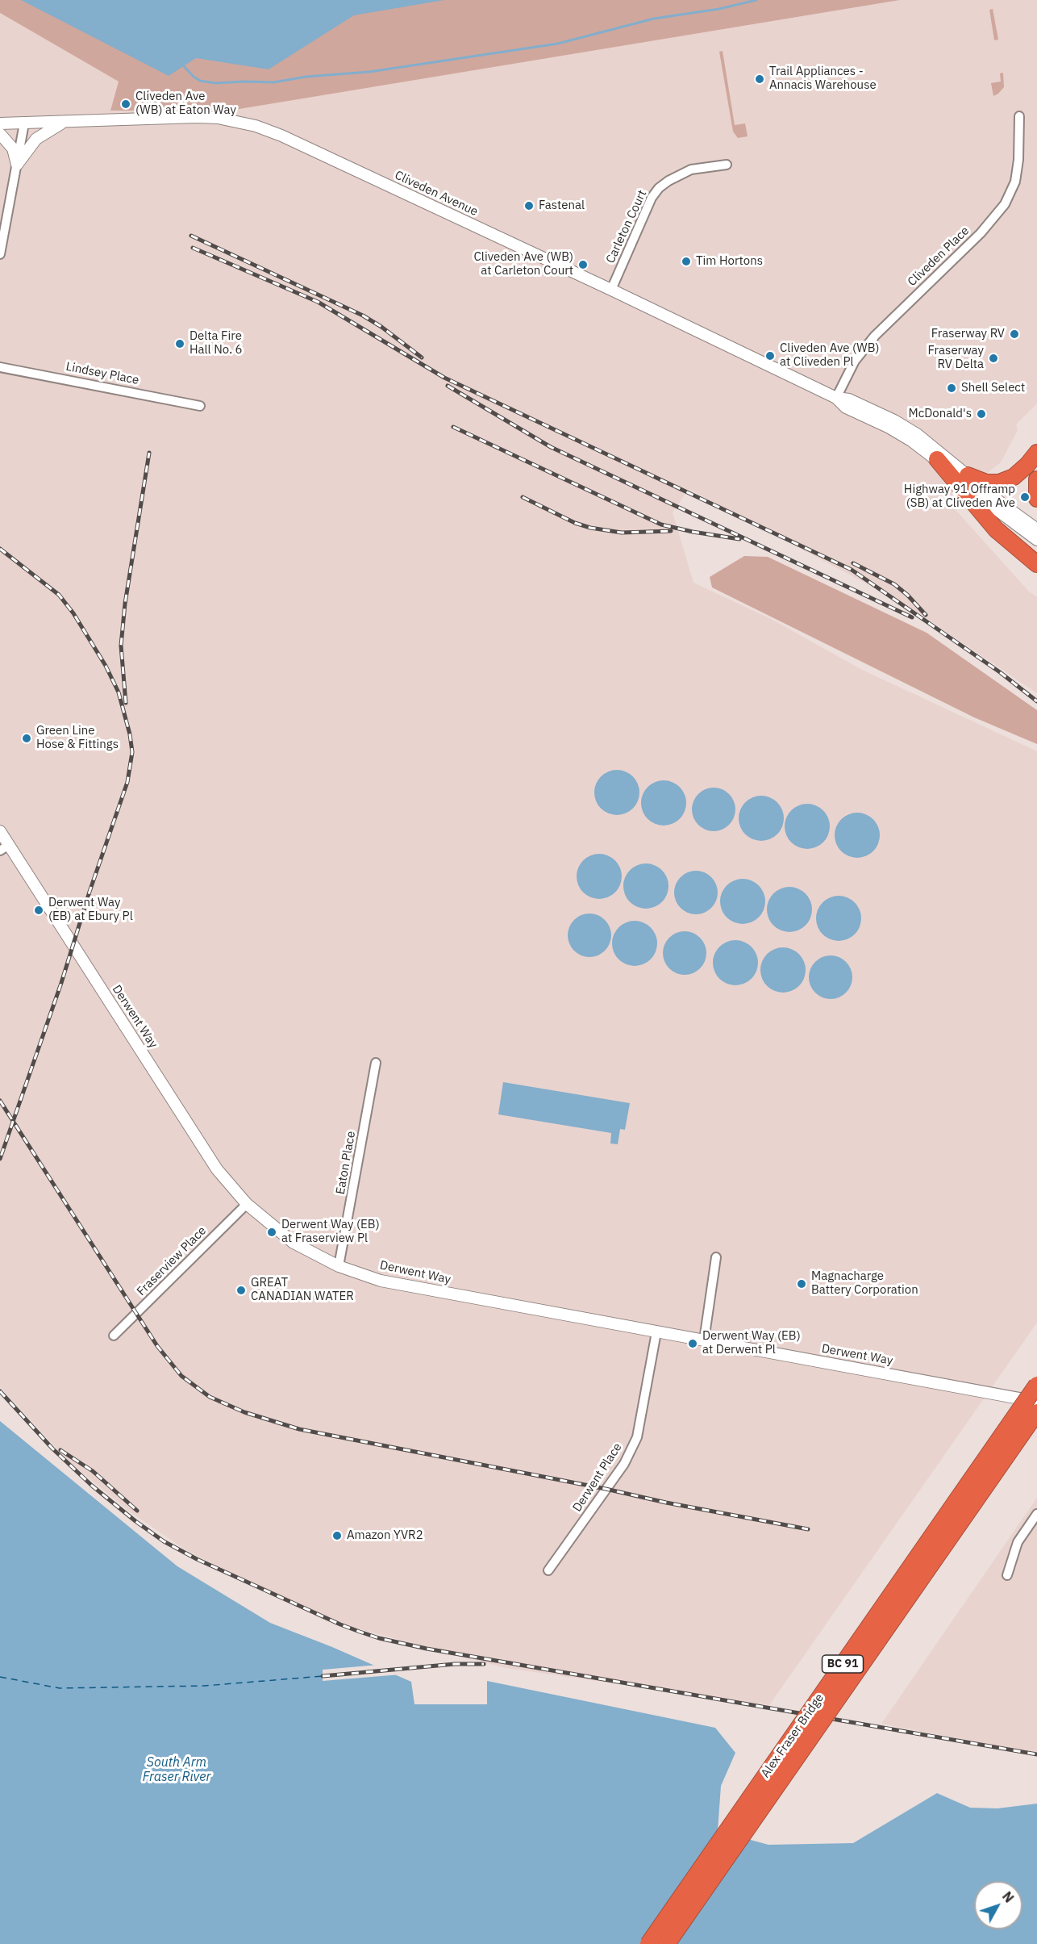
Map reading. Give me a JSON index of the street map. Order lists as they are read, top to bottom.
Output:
{
  "streets": {
    "highway": ["BC 91", "Alex Fraser Bridge"],
    "street": [
      "Cliveden Avenue",
      "Carleton Court",
      "Cliveden Place",
      "Lindsey Place",
      "Derwent Way",
      "Eaton Place",
      "Fraserview Place",
      "Derwent Place"
    ]
  },
  "crossings": [
    ["Cliveden Avenue", "Carleton Court"],
    ["Cliveden Avenue", "Cliveden Place"],
    ["Derwent Way", "Eaton Place"],
    ["Derwent Way", "Fraserview Place"],
    ["Derwent Way", "Derwent Place"]
  ],
  "water": ["South Arm Fraser River"],
  "places": [
    "Trail Appliances - Annacis Warehouse",
    "Cliveden Ave (WB) at Eaton Way",
    "Fastenal",
    "Tim Hortons",
    "Cliveden Ave (WB) at Carleton Court",
    "Fraserway RV",
    "Delta Fire Hall No. 6",
    "Cliveden Ave (WB) at Cliveden Pl",
    "Fraserway RV Delta",
    "Shell Select",
    "McDonald's",
    "Highway 91 Offramp (SB) at Cliveden Ave",
    "Green Line Hose & Fittings",
    "Derwent Way (EB) at Ebury Pl",
    "Derwent Way (EB) at Fraserview Pl",
    "Magnacharge Battery Corporation",
    "GREAT CANADIAN WATER",
    "Derwent Way (EB) at Derwent Pl",
    "Amazon YVR2"
  ],
  "north": "top right"
}
